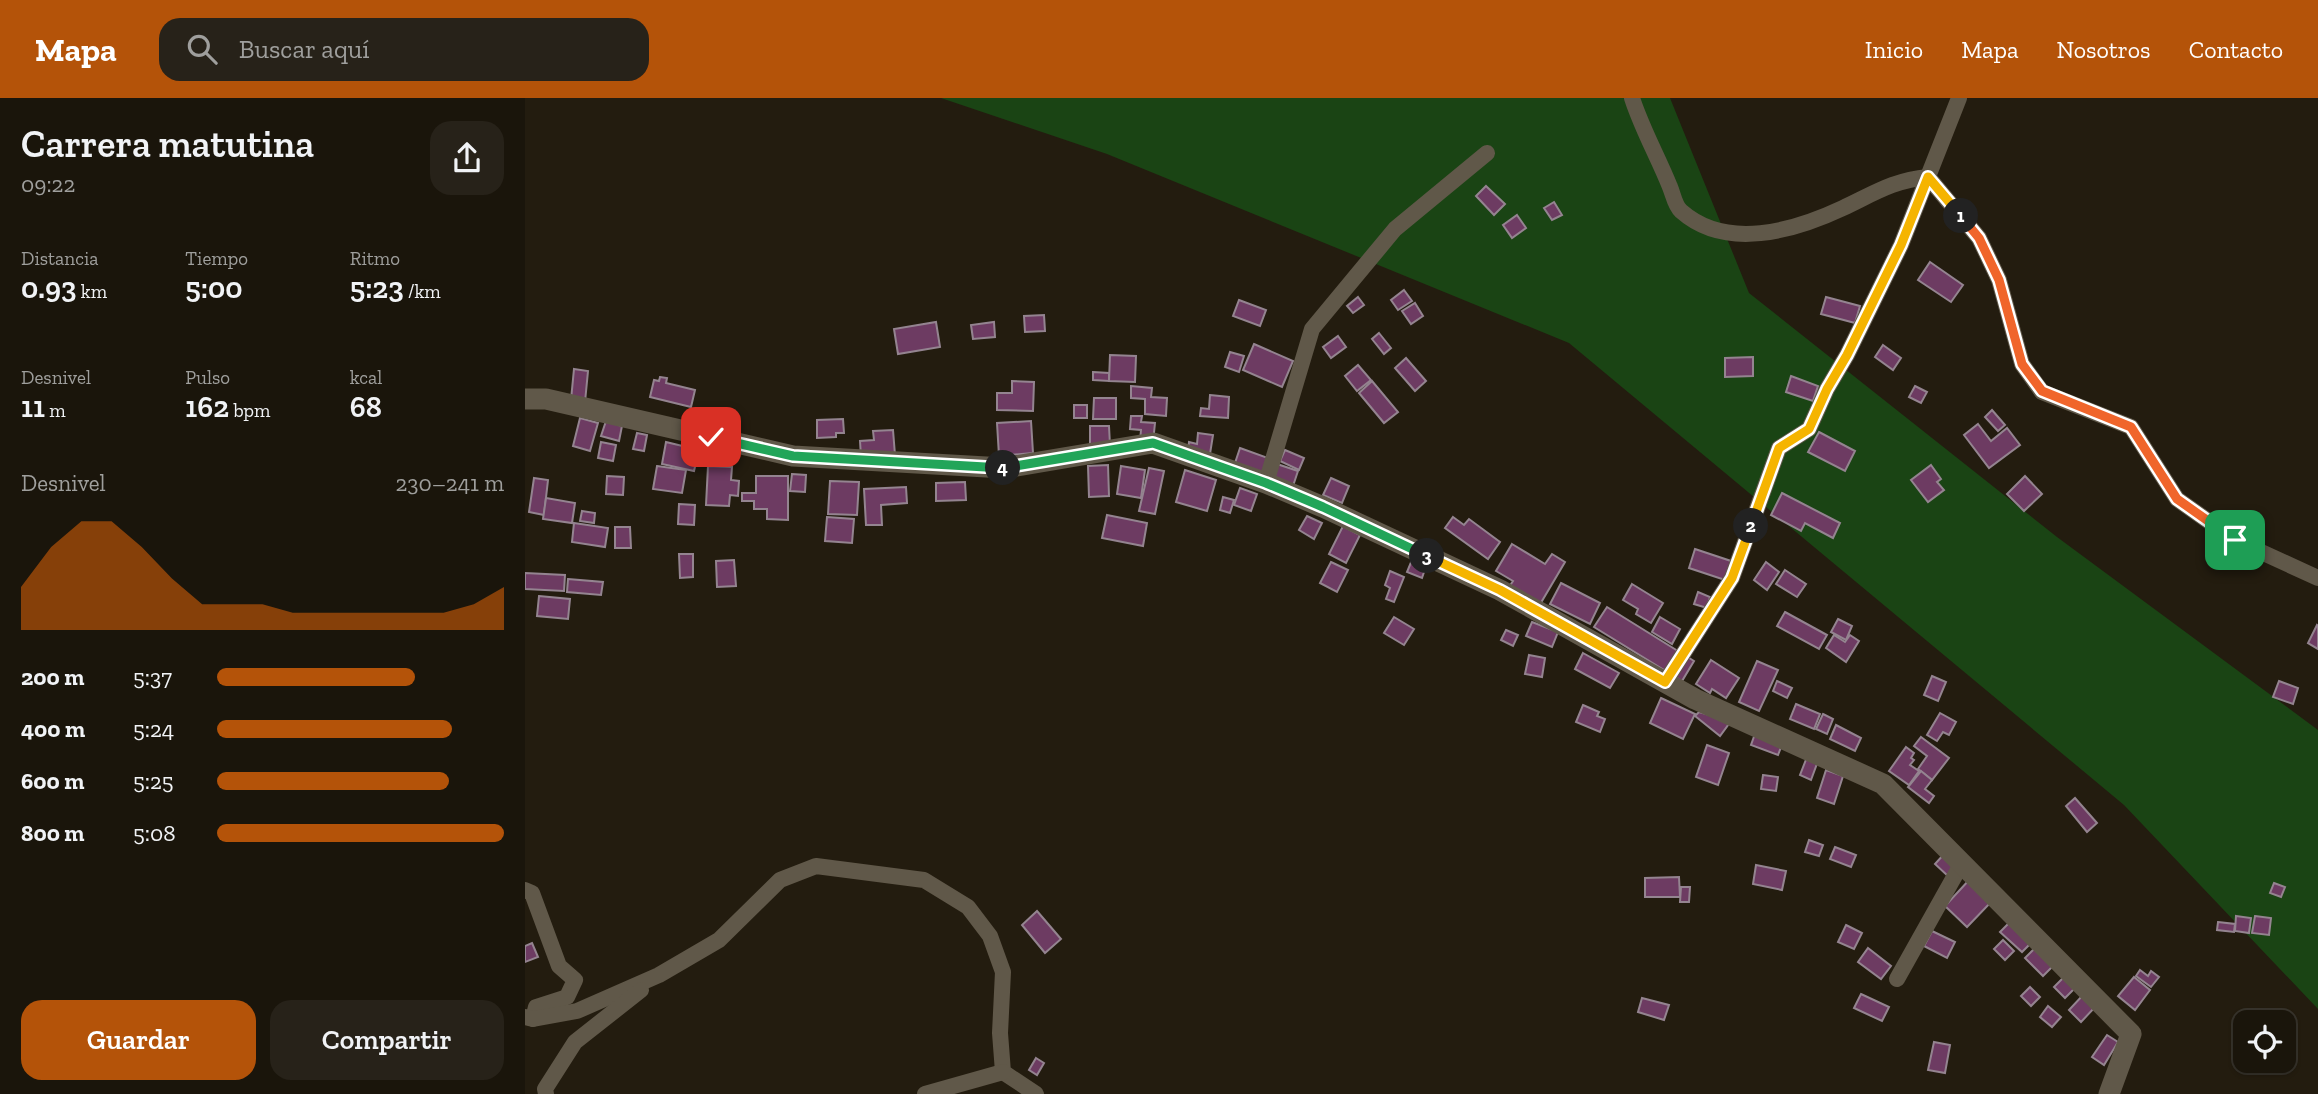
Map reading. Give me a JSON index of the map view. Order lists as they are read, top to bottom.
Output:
{
  "page": {
    "header": "Mapa",
    "search": "Buscar aquí",
    "nav": [
      "Inicio",
      "Mapa",
      "Nosotros",
      "Contacto"
    ],
    "heading": ["Carrera matutina", "09:22"],
    "pins": [
      "1",
      "4",
      "2",
      "3"
    ],
    "stats": [
      ["Distancia", "0.93 km"],
      ["Tiempo", "5:00"],
      ["Ritmo", "5:23 /km"],
      ["Desnivel", "11 m"],
      ["Pulso", "162 bpm"],
      ["kcal", "68"]
    ],
    "chart": ["Desnivel", "230–241 m"],
    "list": [
      {
        "name": "200 m",
        "note": "5:37"
      },
      {
        "name": "400 m",
        "note": "5:24"
      },
      {
        "name": "600 m",
        "note": "5:25"
      },
      {
        "name": "800 m",
        "note": "5:08"
      }
    ],
    "buttons": ["Guardar", "Compartir"]
  }
}
